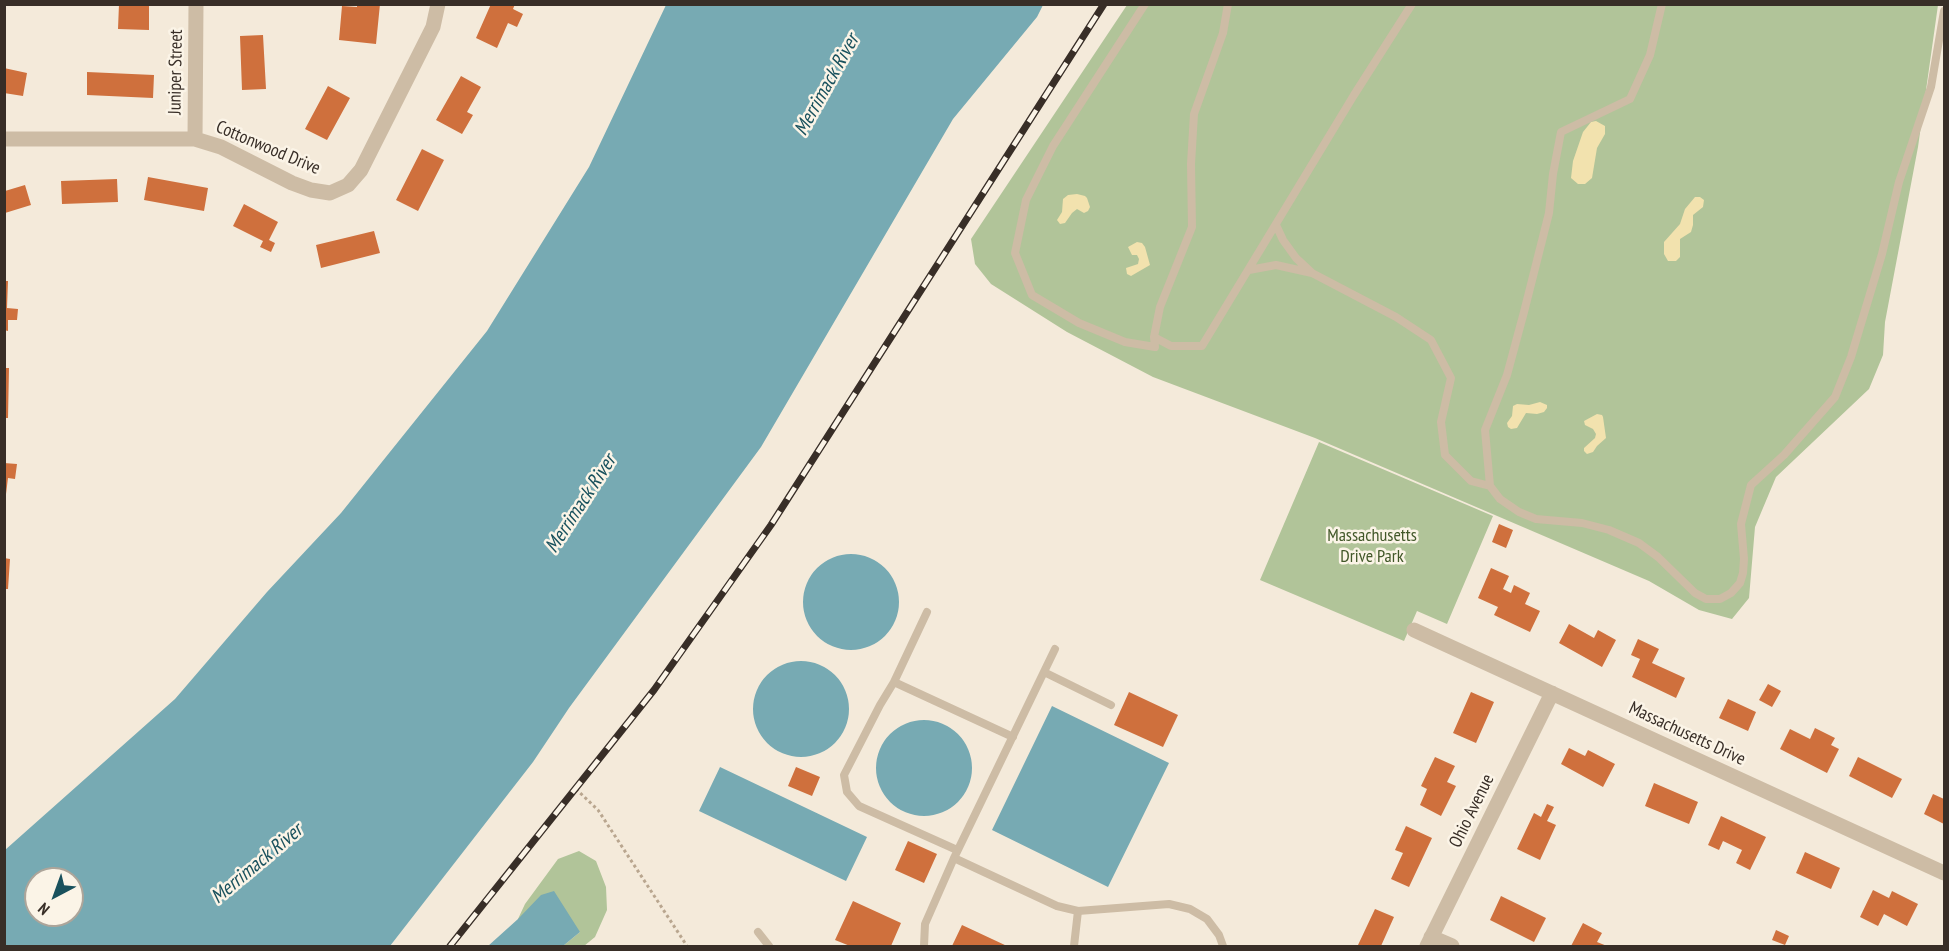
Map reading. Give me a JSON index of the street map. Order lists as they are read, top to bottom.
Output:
{
  "streets": {
    "street": [
      "Juniper Street",
      "Cottonwood Drive",
      "Massachusetts Drive",
      "Ohio Avenue"
    ]
  },
  "crossings": [
    ["Juniper Street", "Cottonwood Drive"],
    ["Massachusetts Drive", "Ohio Avenue"]
  ],
  "water": ["Merrimack River"],
  "parks": ["Massachusetts Drive Park"],
  "north": "bottom left"
}
